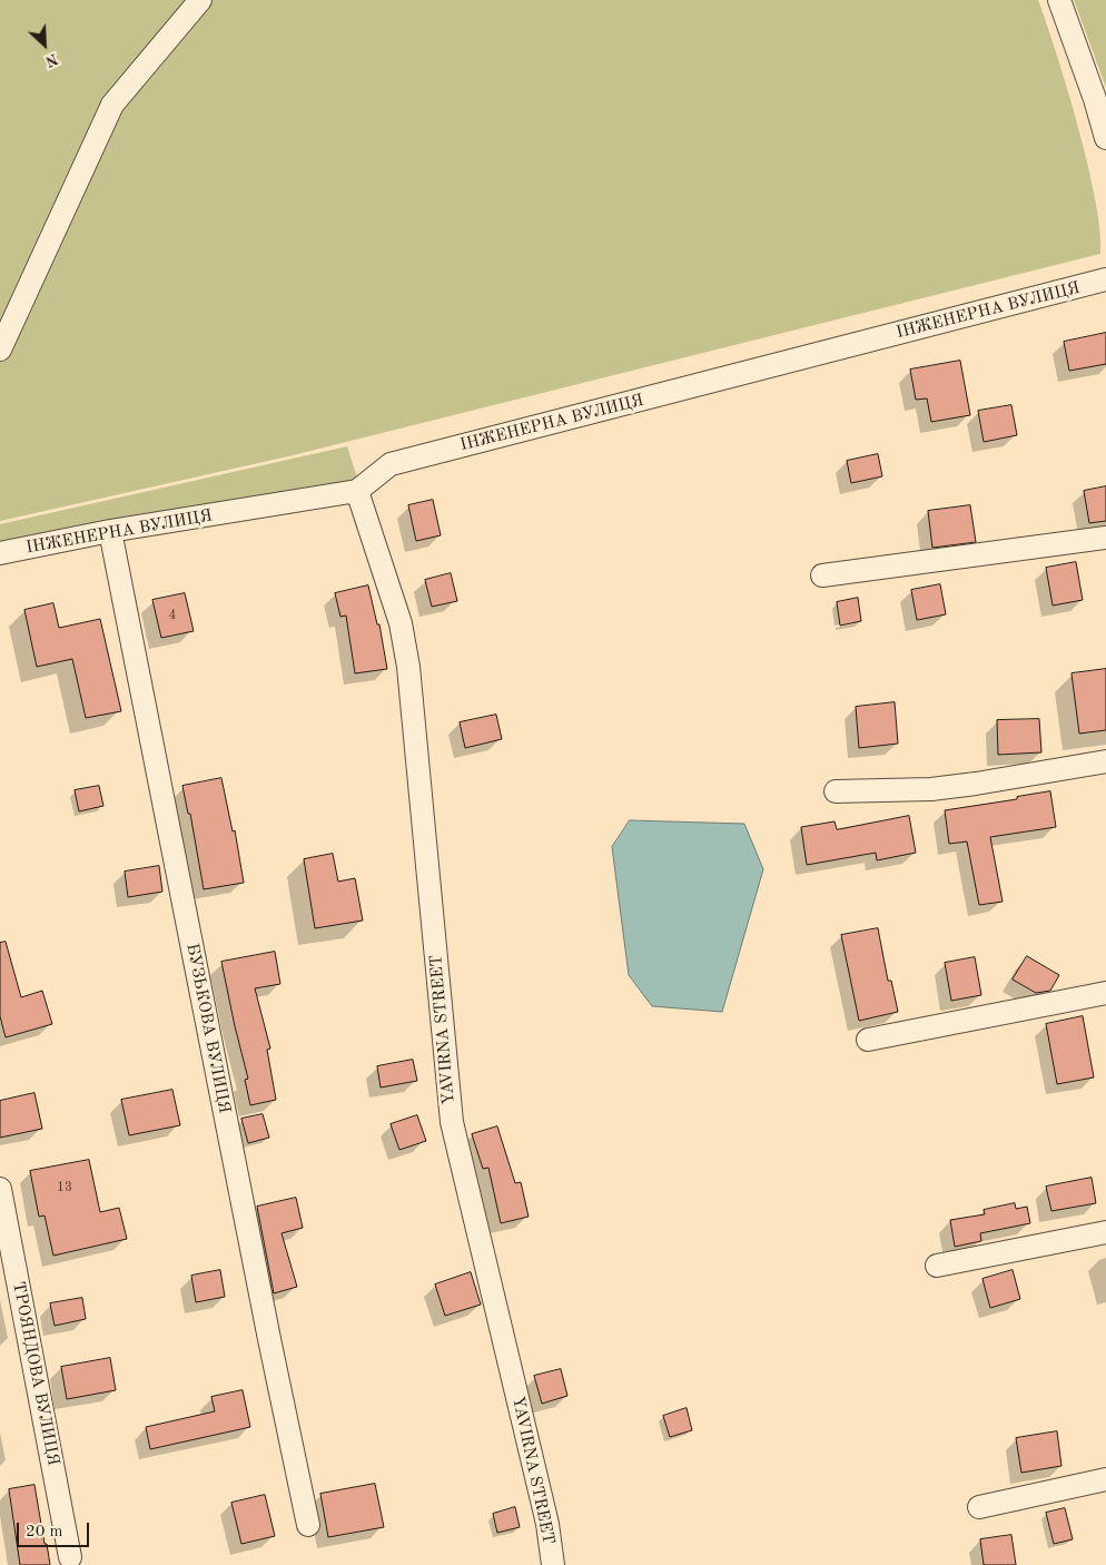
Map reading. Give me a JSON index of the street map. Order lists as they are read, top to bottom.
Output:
{
  "streets": {
    "street": [
      "ІНЖЕНЕРНА ВУЛИЦЯ",
      "БУЗЬКОВА ВУЛИЦЯ",
      "YAVIRNA STREET",
      "ТРОЯНДОВА ВУЛИЦЯ"
    ]
  },
  "crossings": [
    ["ІНЖЕНЕРНА ВУЛИЦЯ", "БУЗЬКОВА ВУЛИЦЯ"],
    ["ІНЖЕНЕРНА ВУЛИЦЯ", "YAVIRNA STREET"]
  ],
  "house_numbers": ["4", "13"],
  "scale_bar": "20 m",
  "north": "bottom right"
}
